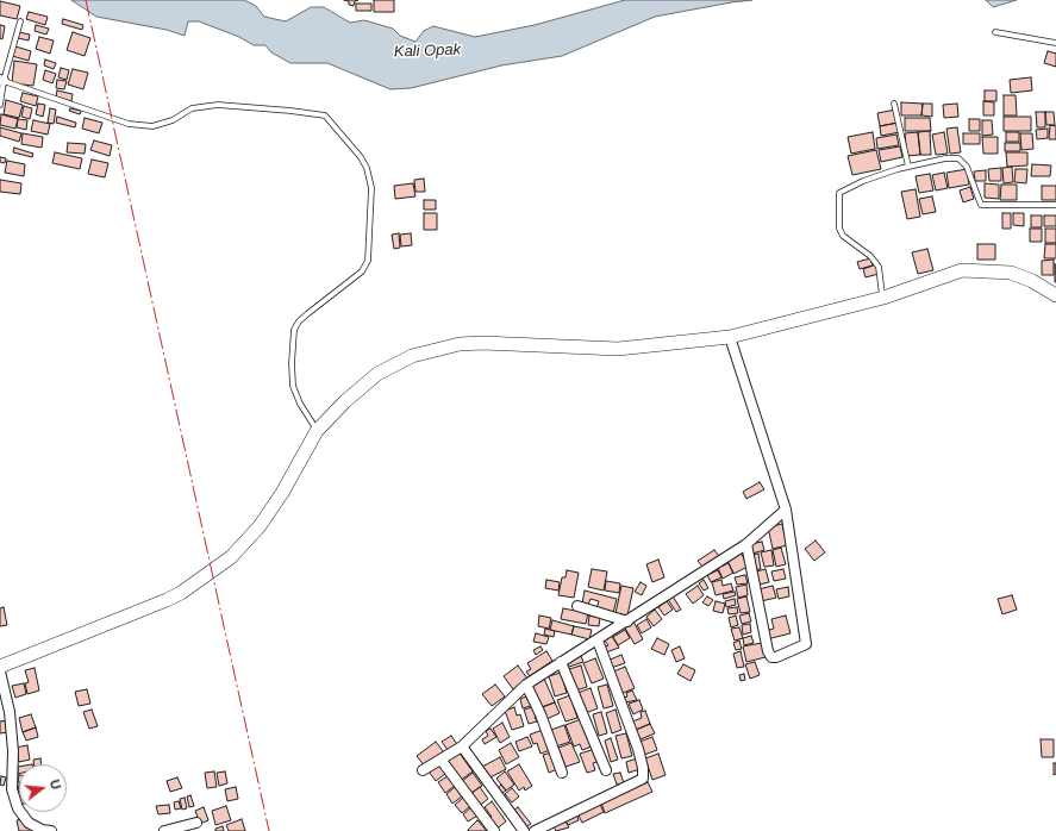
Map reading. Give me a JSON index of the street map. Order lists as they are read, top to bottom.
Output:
{
  "water": ["Kali Opak"],
  "north": "right"
}
